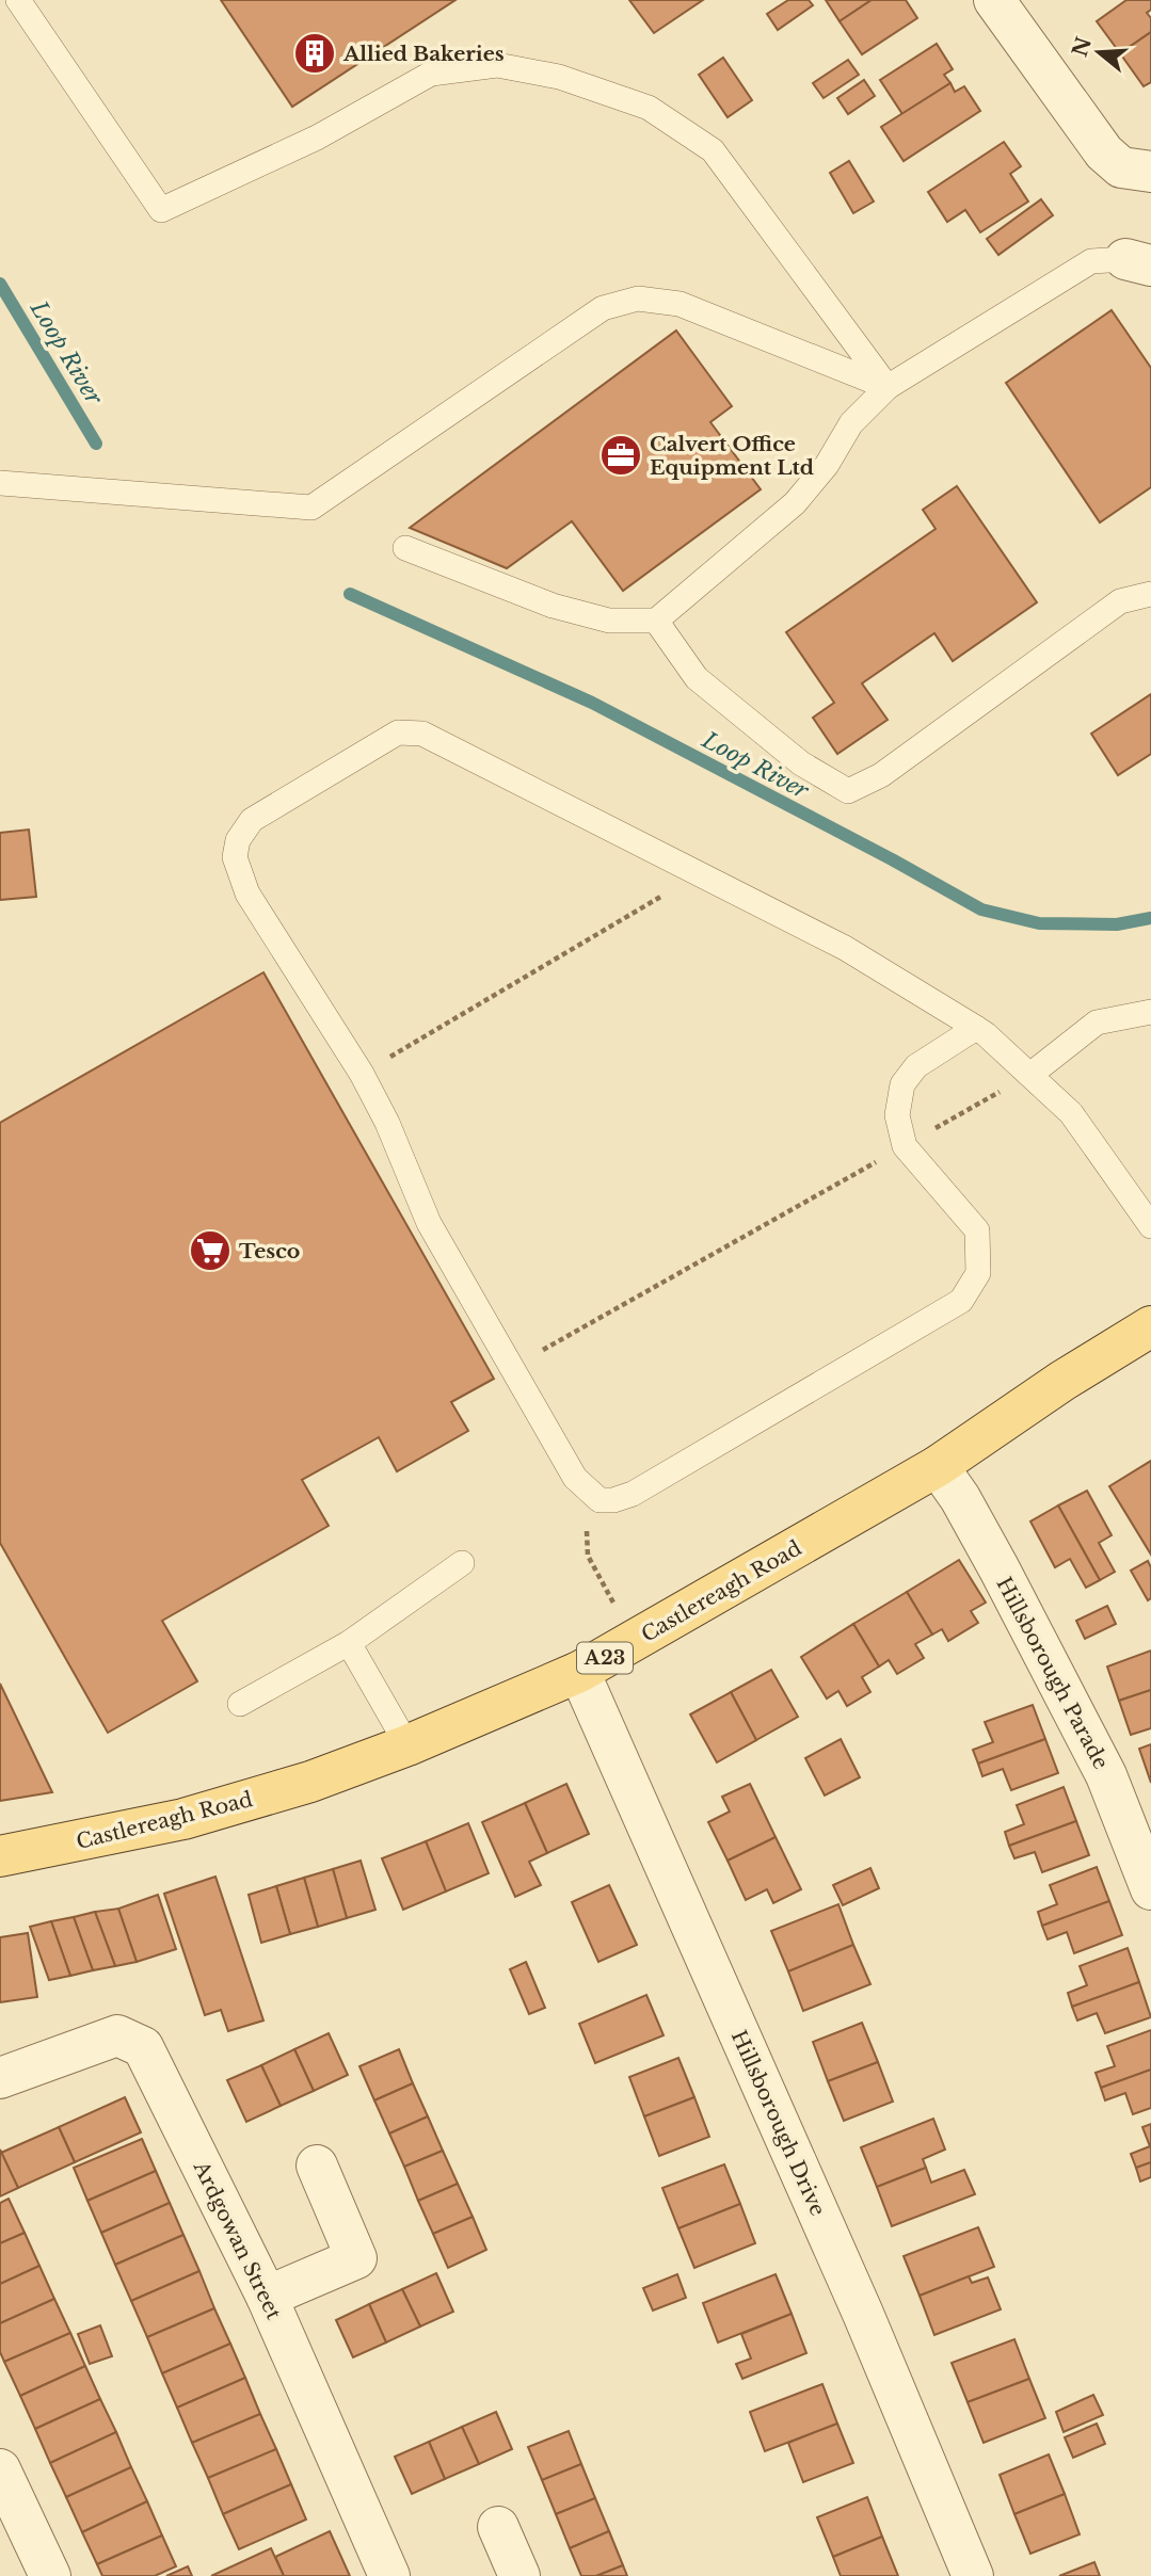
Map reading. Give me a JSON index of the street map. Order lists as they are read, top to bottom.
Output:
{
  "streets": {
    "main road": ["Castlereagh Road", "A23"],
    "street": ["Hillsborough Parade", "Hillsborough Drive", "Ardgowan Street"]
  },
  "crossings": [
    ["Castlereagh Road", "Hillsborough Parade"],
    ["Castlereagh Road", "Hillsborough Drive"]
  ],
  "water": ["Loop River"],
  "places": {
    "building": ["Allied Bakeries"],
    "office": ["Calvert Office Equipment Ltd"],
    "supermarket": ["Tesco"]
  },
  "north": "left"
}
